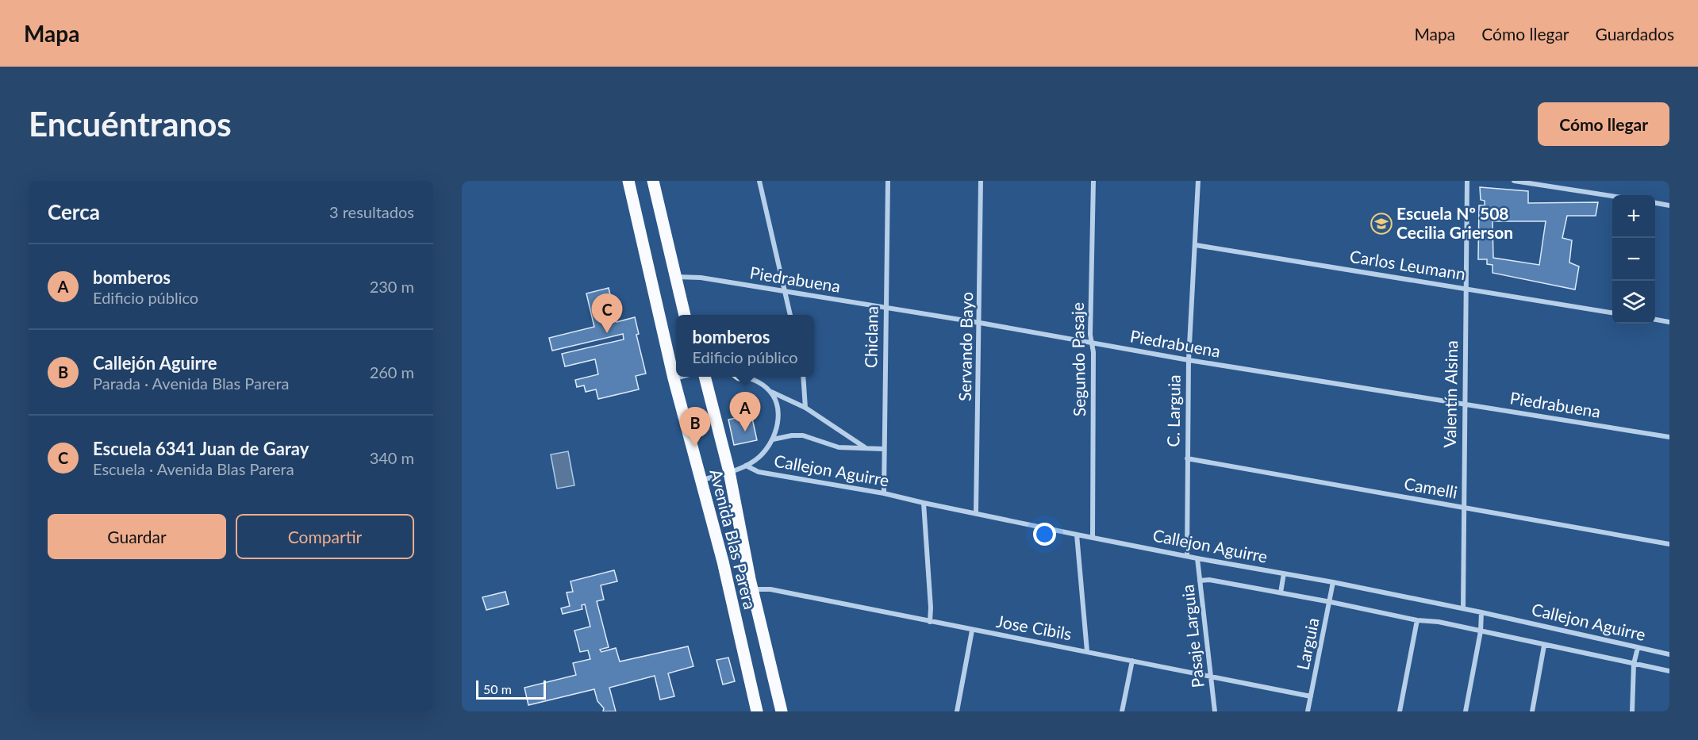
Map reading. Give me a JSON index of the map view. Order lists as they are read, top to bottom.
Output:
{
  "streets": {
    "main road": ["Avenida Blas Parera"],
    "street": [
      "Carlos Leumann",
      "Piedrabuena",
      "Chiclana",
      "Servando Bayo",
      "Segundo Pasaje",
      "Valentín Alsina",
      "C. Larguia",
      "Callejon Aguirre",
      "Camelli",
      "Jose Cibils",
      "Pasaje Larguia",
      "Larguia"
    ]
  },
  "crossings": [
    ["Carlos Leumann", "Valentín Alsina"],
    ["Carlos Leumann", "C. Larguia"],
    ["Piedrabuena", "Chiclana"],
    ["Piedrabuena", "Servando Bayo"],
    ["Piedrabuena", "Segundo Pasaje"],
    ["Piedrabuena", "Valentín Alsina"],
    ["Piedrabuena", "C. Larguia"],
    ["Chiclana", "Callejon Aguirre"],
    ["Servando Bayo", "Callejon Aguirre"],
    ["Segundo Pasaje", "Callejon Aguirre"],
    ["Valentín Alsina", "Callejon Aguirre"],
    ["Valentín Alsina", "Camelli"],
    ["C. Larguia", "Callejon Aguirre"],
    ["C. Larguia", "Camelli"],
    ["Callejon Aguirre", "Avenida Blas Parera"],
    ["Callejon Aguirre", "Pasaje Larguia"],
    ["Callejon Aguirre", "Larguia"],
    ["Avenida Blas Parera", "Jose Cibils"],
    ["Jose Cibils", "Pasaje Larguia"],
    ["Jose Cibils", "Larguia"]
  ],
  "places": {
    "school or university": ["Escuela Nº 508 Cecilia Grierson"]
  },
  "scale_bar": "50 m",
  "page": {
    "header": "Mapa",
    "nav": ["Mapa", "Cómo llegar", "Guardados"],
    "buttons": [
      "Cómo llegar",
      ["Guardar", "Compartir"]
    ],
    "title": "Encuéntranos",
    "heading": ["Cerca", "3 resultados"],
    "map_buttons": ["+", "−"],
    "list": [
      {
        "mark": "A",
        "name": "bomberos",
        "note": "Edificio público",
        "value": "230 m"
      },
      {
        "mark": "B",
        "name": "Callejón Aguirre",
        "note": "Parada · Avenida Blas Parera",
        "value": "260 m"
      },
      {
        "mark": "C",
        "name": "Escuela 6341 Juan de Garay",
        "note": "Escuela · Avenida Blas Parera",
        "value": "340 m"
      }
    ],
    "pins": ["C", "A", "B"],
    "popup": ["bomberos", "Edificio público"],
    "scale": "50 m"
  }
}
